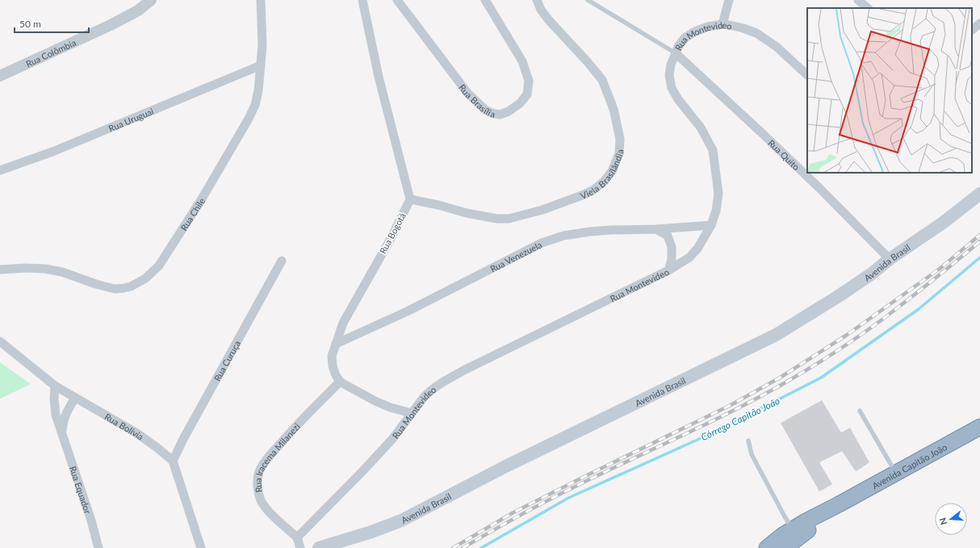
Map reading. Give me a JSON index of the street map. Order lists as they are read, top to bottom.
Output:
{
  "streets": {
    "highway": ["Avenida Capitão João"],
    "main road": ["Avenida Brasil"],
    "street": [
      "Rua Montevideo",
      "Rua Colômbia",
      "Rua Brasília",
      "Rua Uruguai",
      "Rua Quito",
      "Viela Brasilândia",
      "Rua Chile",
      "Rua Bogotá",
      "Rua Venezuela",
      "Rua Curuça",
      "Rua Bolívia",
      "Rua Iracema Milanezi",
      "Rua Equador"
    ]
  },
  "crossings": [
    ["Rua Montevideo", "Rua Quito"],
    ["Rua Montevideo", "Rua Venezuela"],
    ["Rua Montevideo", "Rua Iracema Milanezi"],
    ["Rua Uruguai", "Rua Chile"],
    ["Rua Quito", "Avenida Brasil"],
    ["Viela Brasilândia", "Rua Bogotá"],
    ["Rua Bogotá", "Rua Venezuela"],
    ["Rua Bogotá", "Rua Iracema Milanezi"],
    ["Rua Curuça", "Rua Bolívia"],
    ["Rua Bolívia", "Rua Equador"]
  ],
  "water": ["Córrego Capitão João"],
  "scale_bar": "50 m",
  "north": "left"
}
